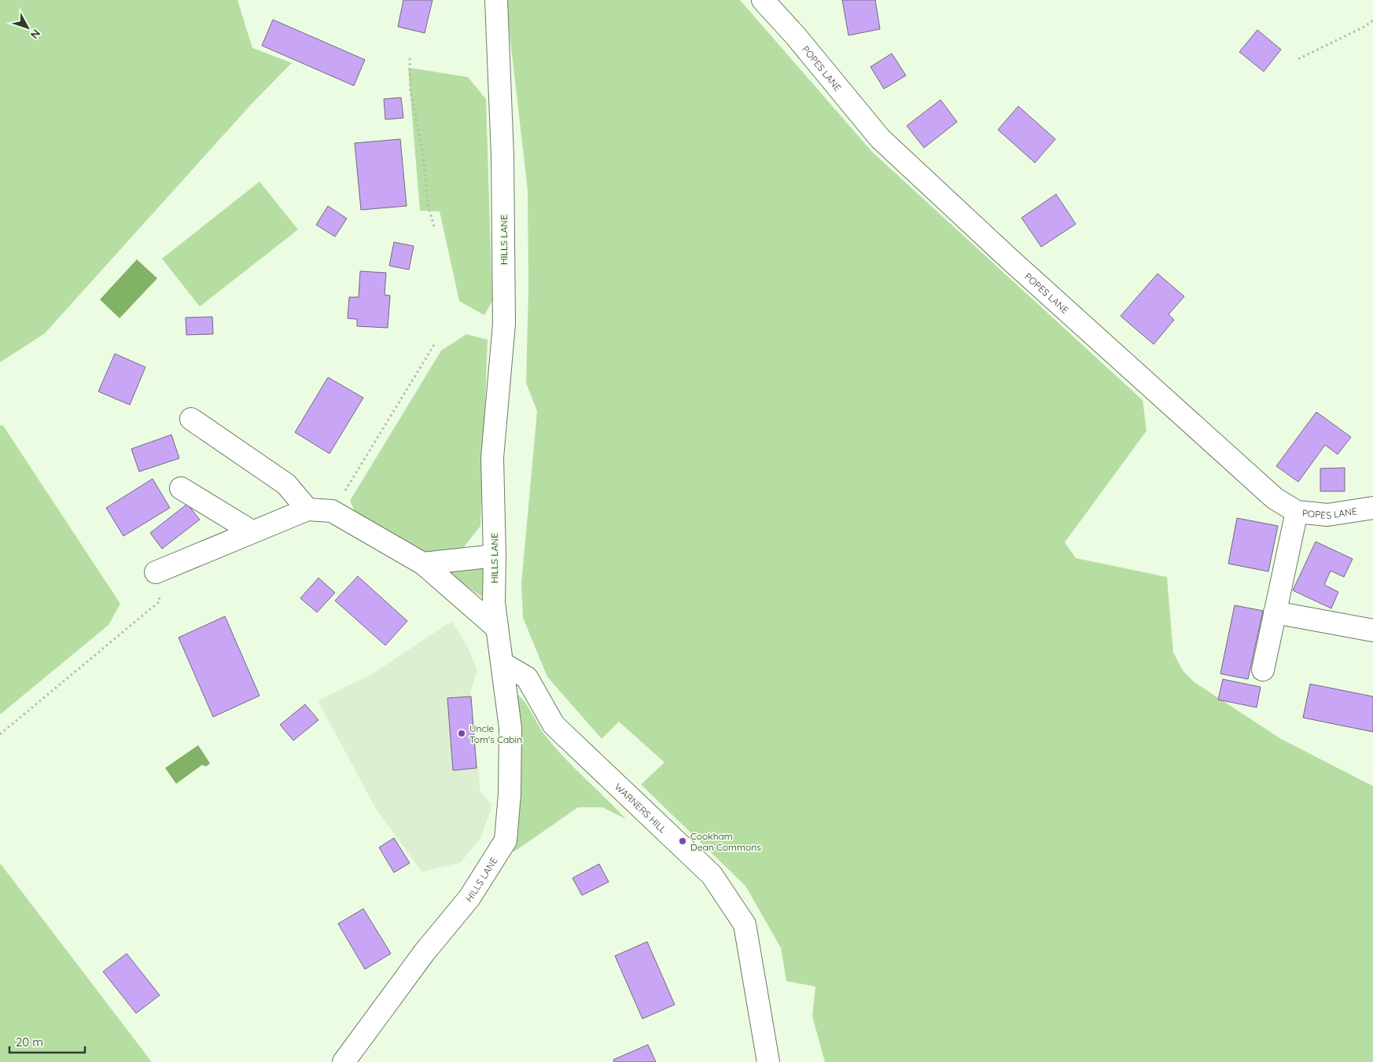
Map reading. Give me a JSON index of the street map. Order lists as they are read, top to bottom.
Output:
{
  "streets": {
    "street": ["POPES LANE", "HILLS LANE", "WARNERS HILL"]
  },
  "crossings": [
    ["HILLS LANE", "WARNERS HILL"]
  ],
  "places": ["Uncle Tom's Cabin", "Cookham Dean Commons"],
  "scale_bar": "20 m",
  "north": "bottom right"
}
